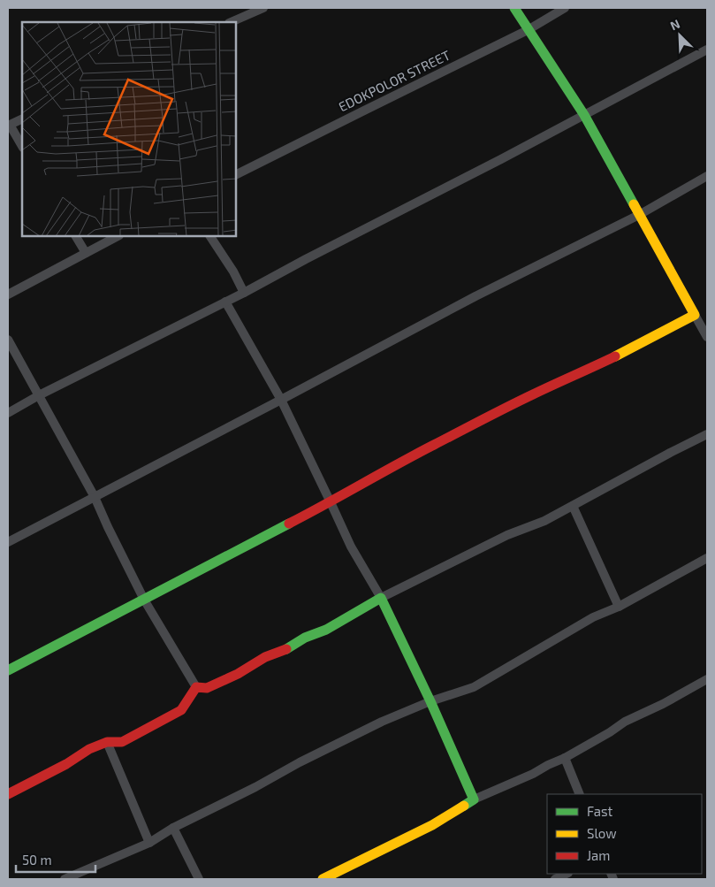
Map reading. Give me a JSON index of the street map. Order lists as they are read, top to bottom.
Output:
{
  "streets": {
    "street": ["EDOKPOLOR STREET"]
  },
  "legend": ["Fast", "Slow", "Jam"],
  "scale_bar": "50 m",
  "north": "top left"
}
